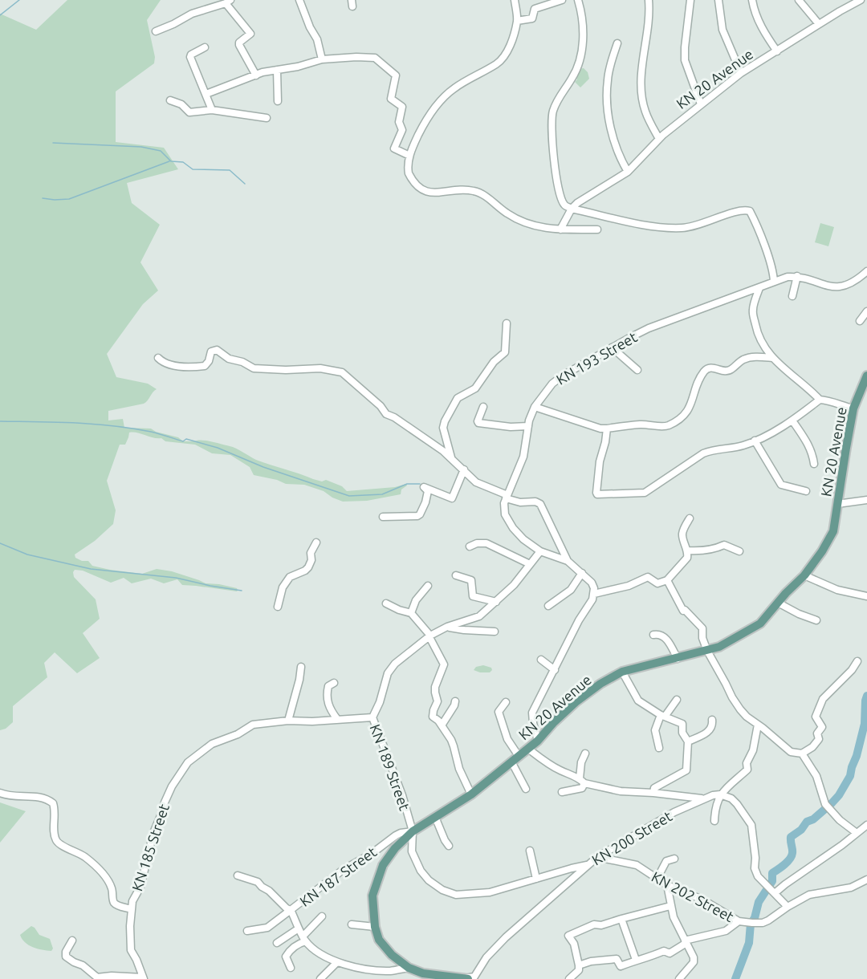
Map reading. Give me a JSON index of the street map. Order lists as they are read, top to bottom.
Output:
{
  "streets": {
    "main road": ["KN 20 Avenue"],
    "street": [
      "KN 193 Street",
      "KN 189 Street",
      "KN 200 Street",
      "KN 185 Street",
      "KN 187 Street",
      "KN 202 Street"
    ]
  },
  "crossings": [
    ["KN 20 Avenue", "KN 189 Street"],
    ["KN 20 Avenue", "KN 200 Street"],
    ["KN 20 Avenue", "KN 187 Street"],
    ["KN 189 Street", "KN 185 Street"],
    ["KN 189 Street", "KN 187 Street"],
    ["KN 200 Street", "KN 202 Street"]
  ]
}
